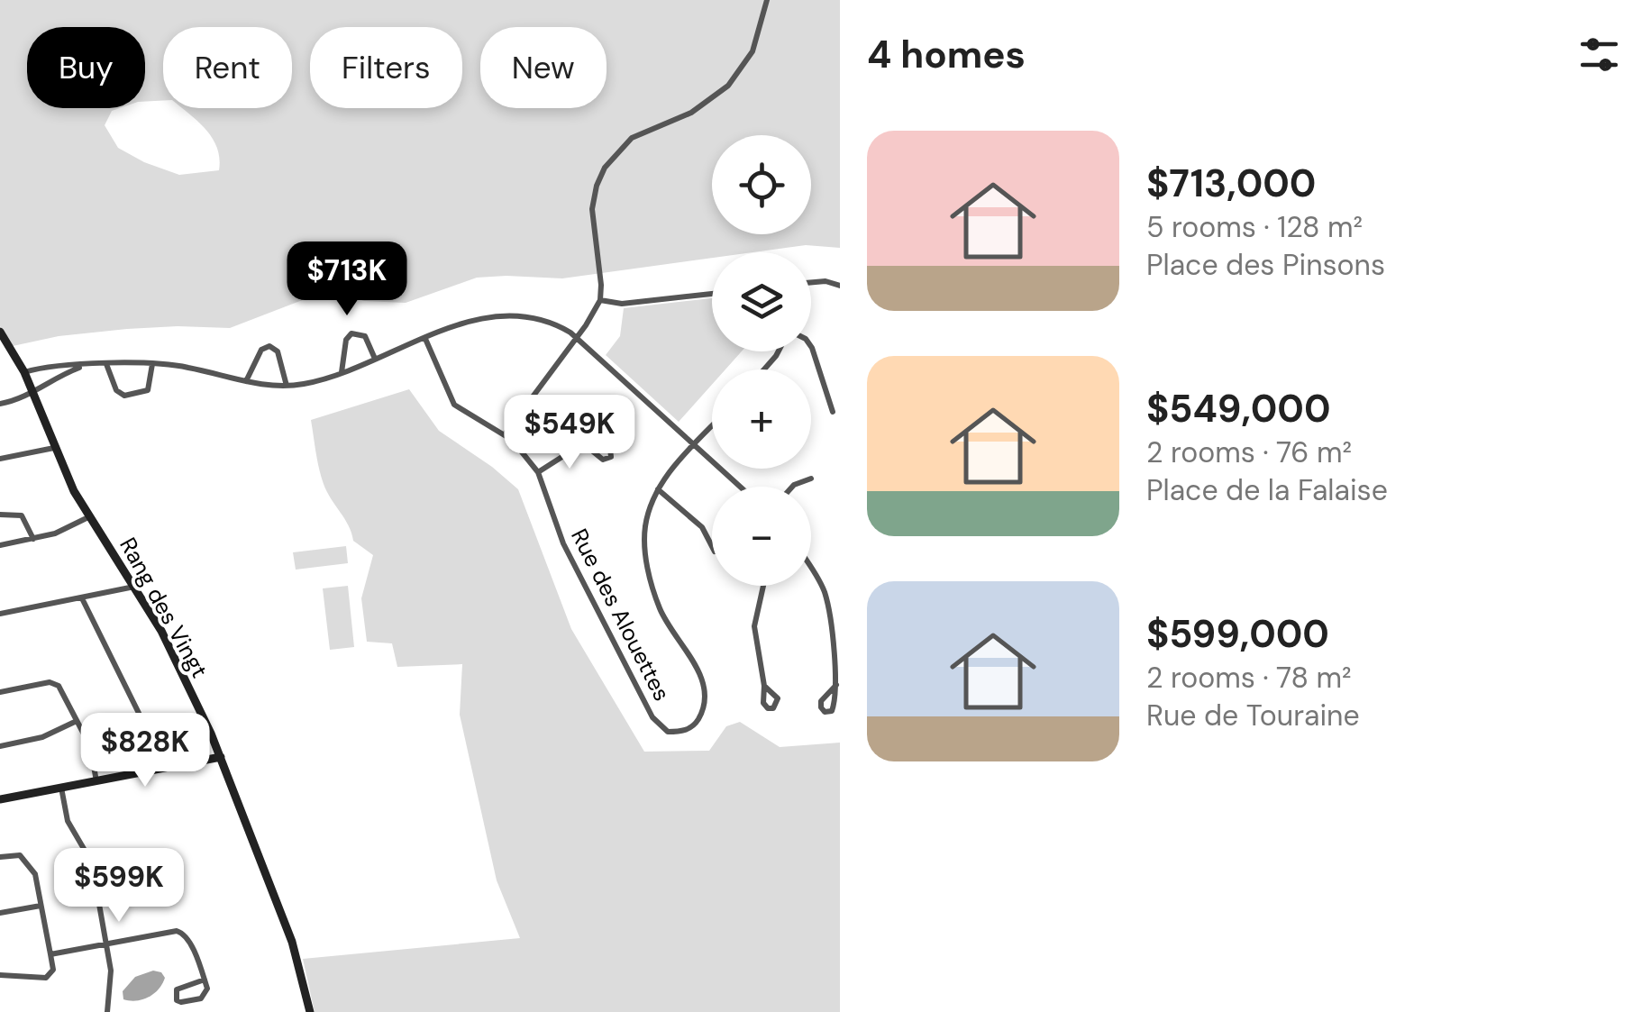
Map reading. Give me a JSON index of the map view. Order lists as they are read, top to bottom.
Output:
{
  "streets": {
    "street": ["Rang des Vingt", "Rue des Alouettes"]
  },
  "page": {
    "heading": "4 homes",
    "chip": [
      "Buy",
      "Rent",
      "Filters",
      "New"
    ],
    "list": [
      {
        "name": "$713,000",
        "note": "5 rooms · 128 m² · Place des Pinsons"
      },
      {
        "name": "$549,000",
        "note": "2 rooms · 76 m² · Place de la Falaise"
      },
      {
        "name": "$599,000",
        "note": "2 rooms · 78 m² · Rue de Touraine"
      }
    ],
    "map_buttons": ["+", "−"],
    "price": [
      "$713K",
      "$549K",
      "$828K",
      "$599K"
    ]
  }
}
